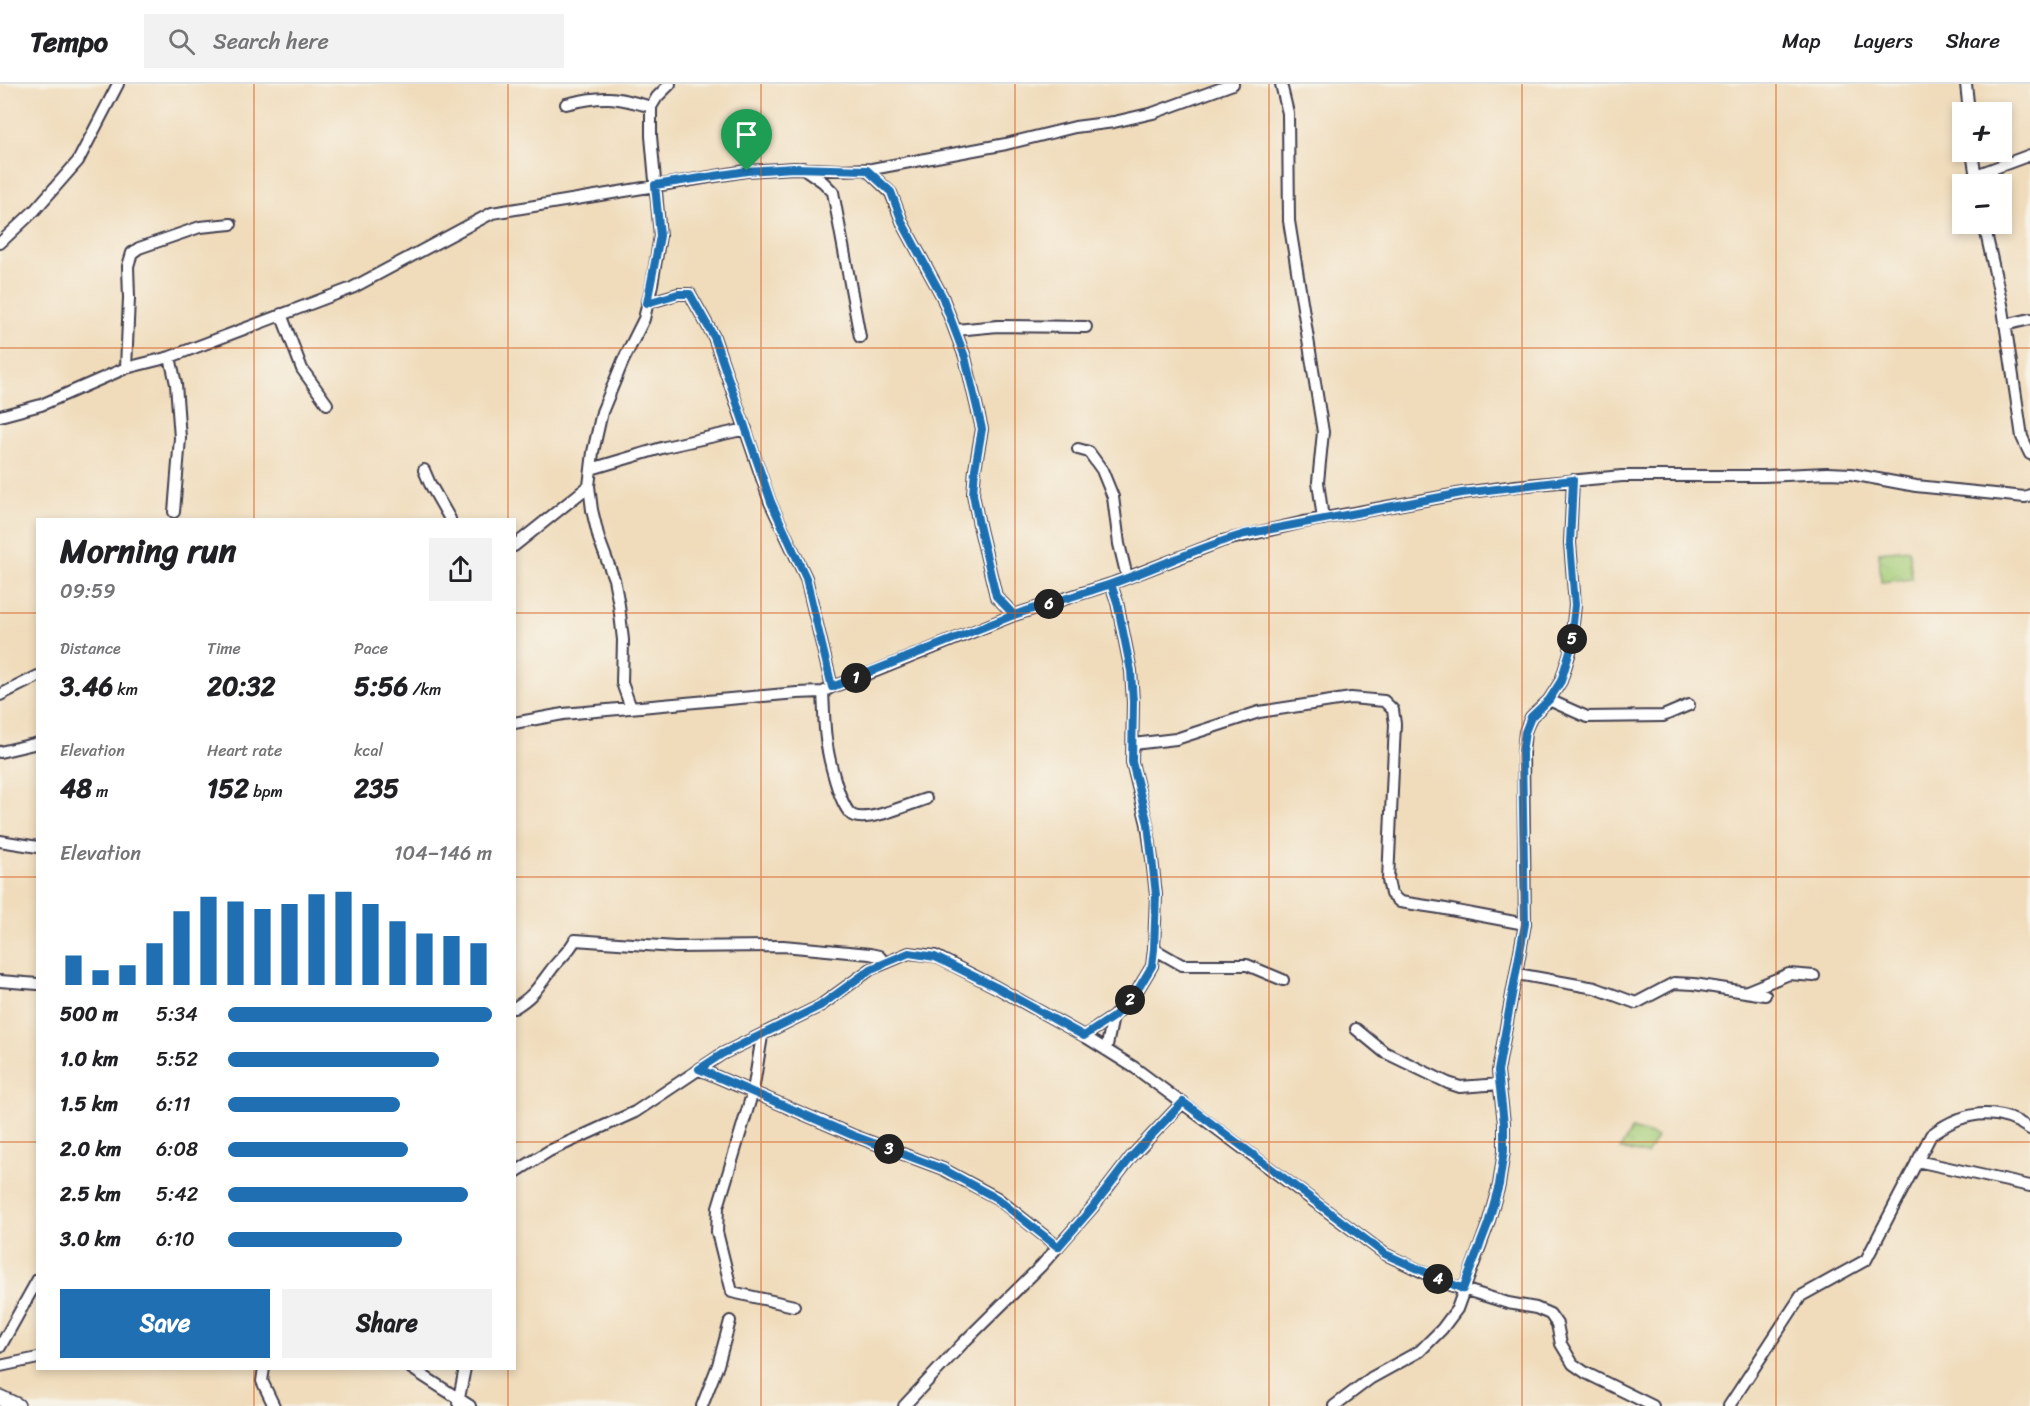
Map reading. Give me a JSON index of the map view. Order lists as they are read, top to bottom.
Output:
{
  "page": {
    "header": "Tempo",
    "search": "Search here",
    "nav": ["Map", "Layers", "Share"],
    "map_buttons": ["+", "−"],
    "heading": ["Morning run", "09:59"],
    "pins": [
      "6",
      "5",
      "1",
      "2",
      "3",
      "4"
    ],
    "stats": [
      ["Distance", "3.46 km"],
      ["Time", "20:32"],
      ["Pace", "5:56 /km"],
      ["Elevation", "48 m"],
      ["Heart rate", "152 bpm"],
      ["kcal", "235"]
    ],
    "chart": ["Elevation", "104–146 m"],
    "list": [
      {
        "name": "500 m",
        "note": "5:34"
      },
      {
        "name": "1.0 km",
        "note": "5:52"
      },
      {
        "name": "1.5 km",
        "note": "6:11"
      },
      {
        "name": "2.0 km",
        "note": "6:08"
      },
      {
        "name": "2.5 km",
        "note": "5:42"
      },
      {
        "name": "3.0 km",
        "note": "6:10"
      }
    ],
    "buttons": ["Save", "Share"]
  }
}
